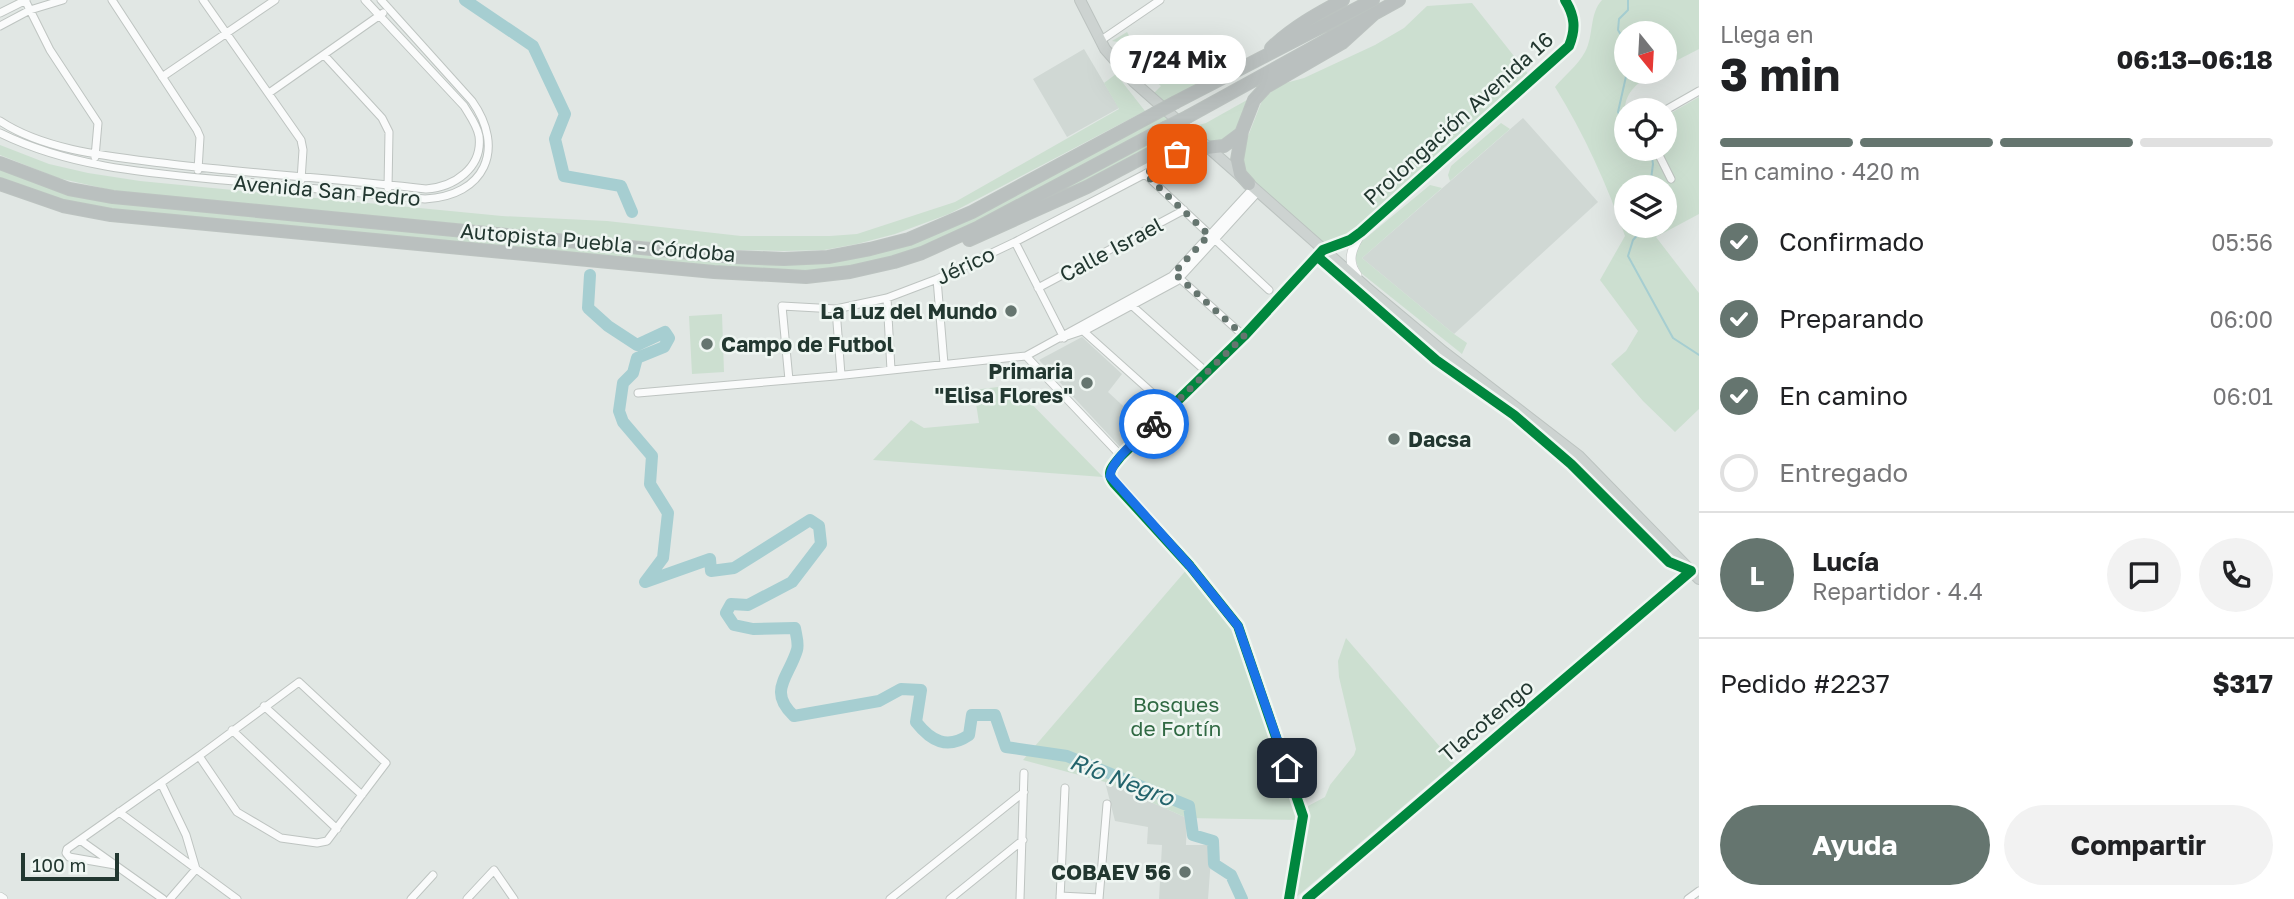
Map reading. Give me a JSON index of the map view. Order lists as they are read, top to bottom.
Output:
{
  "streets": {
    "highway": ["Autopista Puebla - Córdoba"],
    "street": [
      "Prolongación Avenida 16",
      "Avenida San Pedro",
      "Calle Israel",
      "Jérico",
      "Tlacotengo"
    ]
  },
  "water": ["Río Negro"],
  "parks": ["Bosques de Fortín"],
  "places": [
    "7/24 Mix",
    "La Luz del Mundo",
    "Campo de Futbol",
    "Primaria \"Elisa Flores\"",
    "Dacsa",
    "COBAEV 56"
  ],
  "scale_bar": "100 m",
  "north": "bottom",
  "page": {
    "heading": ["3 min", "Llega en", "06:13–06:18"],
    "panel": [
      "Lucía",
      "Repartidor · 4.4",
      "Pedido #2237",
      "$317"
    ],
    "bubble": "7/24 Mix",
    "bar": "En camino · 420 m",
    "list": [
      ["Confirmado", "05:56"],
      ["Preparando", "06:00"],
      ["En camino", "06:01"],
      "Entregado"
    ],
    "round": "L",
    "buttons": ["Ayuda", "Compartir"],
    "scale": "100 m"
  }
}
